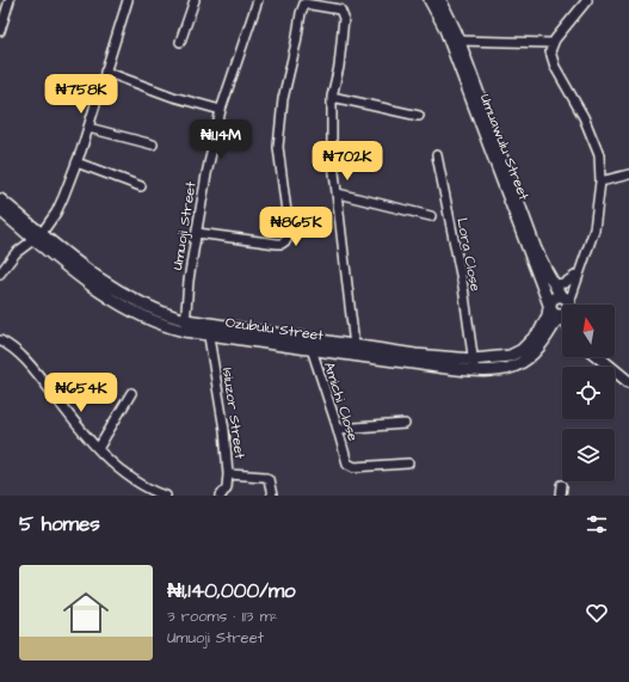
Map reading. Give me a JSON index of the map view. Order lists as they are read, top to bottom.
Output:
{
  "streets": {
    "main road": ["Umuawulu Street", "Ozubulu Street"],
    "street": [
      "Umuoji Street",
      "Lora Close",
      "Amichi Close",
      "Isiuzor Street"
    ]
  },
  "crossings": [
    ["Umuawulu Street", "Ozubulu Street"],
    ["Umuoji Street", "Ozubulu Street"],
    ["Lora Close", "Ozubulu Street"],
    ["Ozubulu Street", "Amichi Close"],
    ["Ozubulu Street", "Isiuzor Street"]
  ],
  "north": "top",
  "page": {
    "price": [
      "₦758K",
      "₦1.14M",
      "₦702K",
      "₦865K",
      "₦654K"
    ],
    "heading": "5 homes",
    "list": [
      {
        "name": "₦1,140,000/mo",
        "note": "3 rooms · 113 m² · Umuoji Street"
      }
    ]
  }
}
